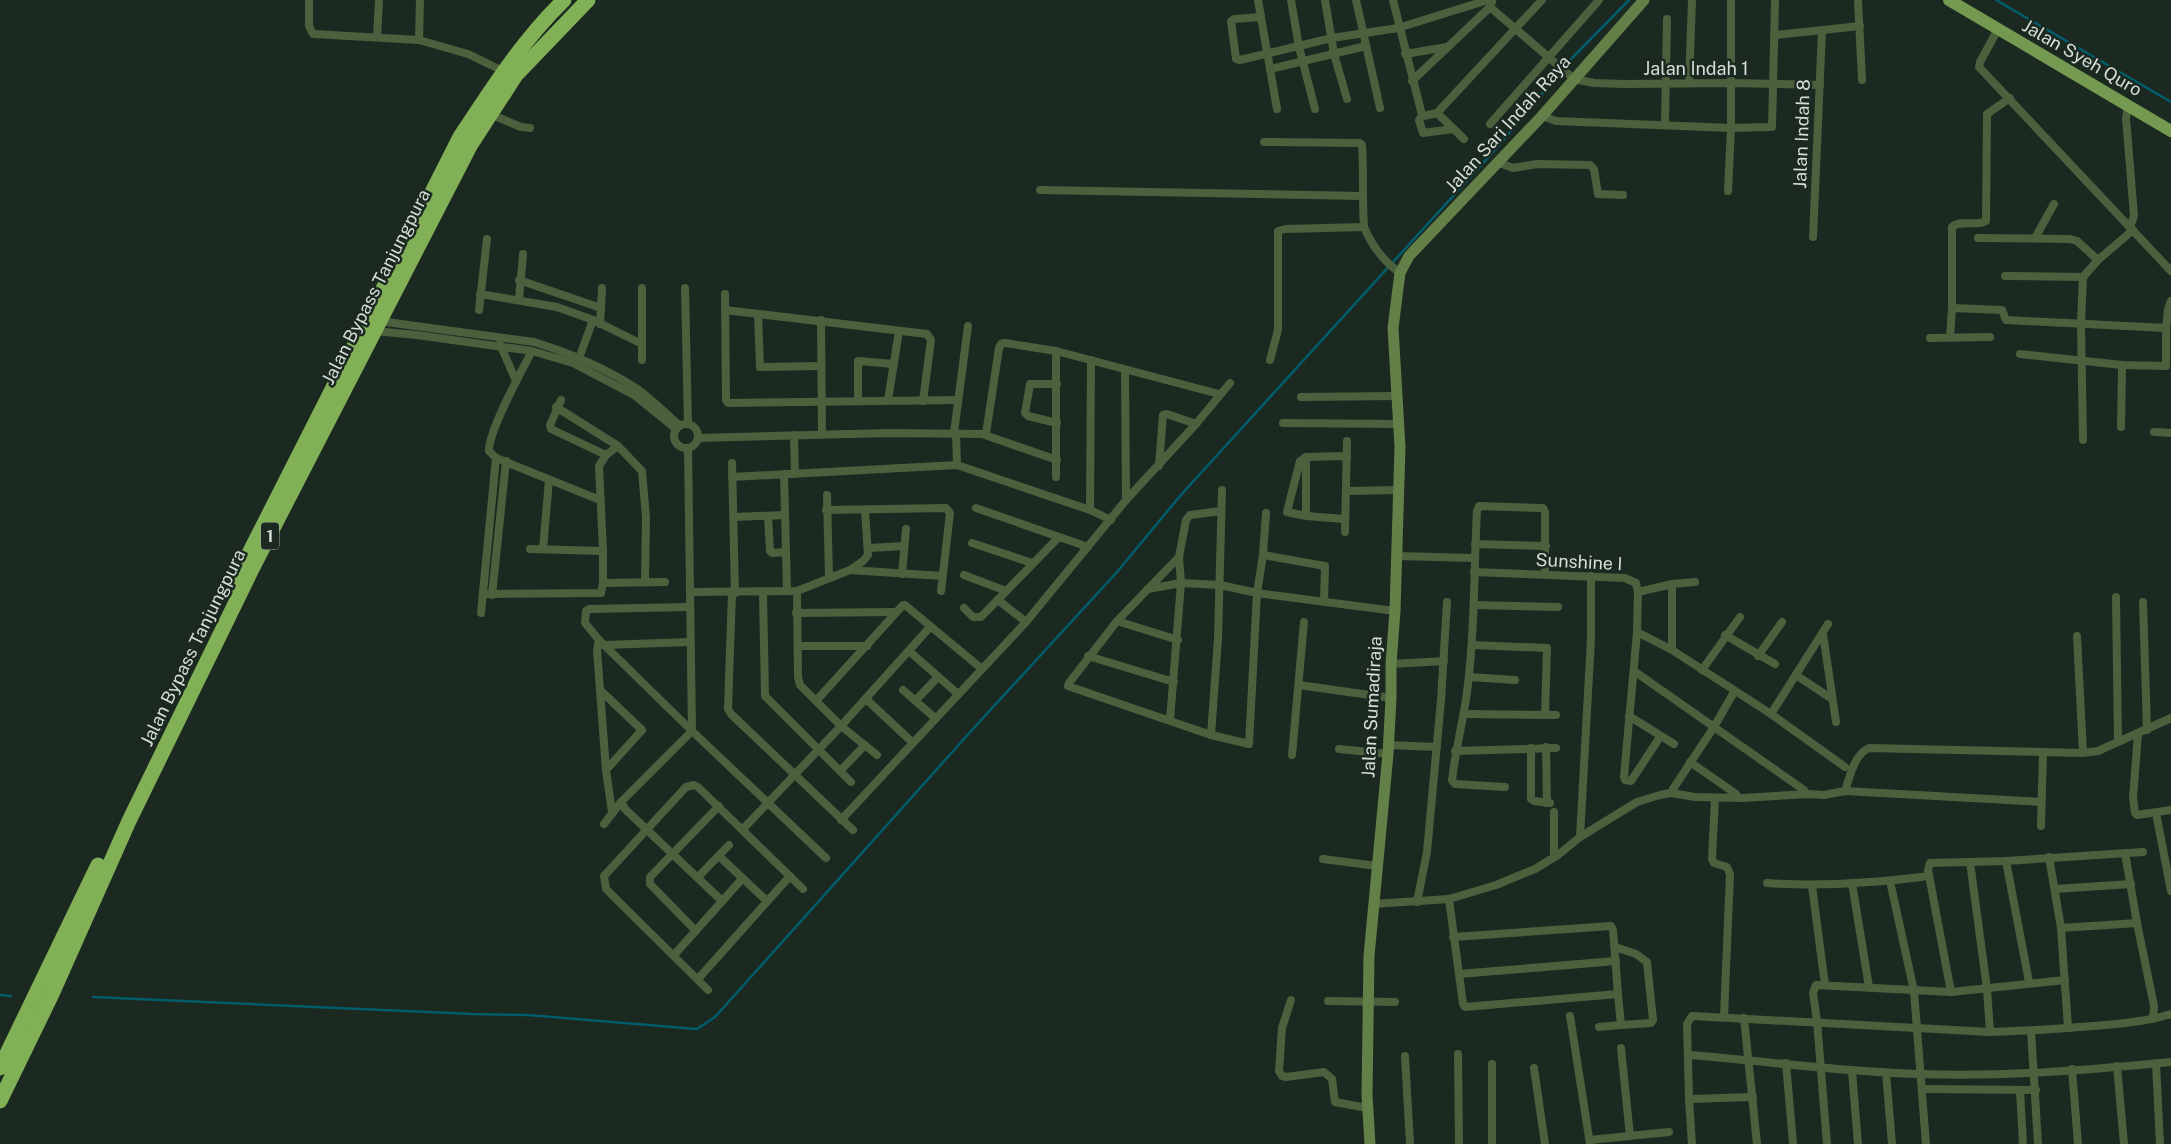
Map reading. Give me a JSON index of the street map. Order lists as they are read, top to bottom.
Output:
{
  "streets": {
    "highway": ["Jalan Bypass Tanjungpura", "1"],
    "main road": ["Jalan Syeh Quro"],
    "street": [
      "Jalan Indah 1",
      "Jalan Sari Indah Raya",
      "Jalan Indah 8",
      "Sunshine I",
      "Jalan Sumadiraja"
    ]
  },
  "crossings": [
    ["Jalan Indah 1", "Jalan Sari Indah Raya"],
    ["Jalan Indah 1", "Jalan Indah 8"],
    ["Jalan Sari Indah Raya", "Jalan Sumadiraja"]
  ]
}
